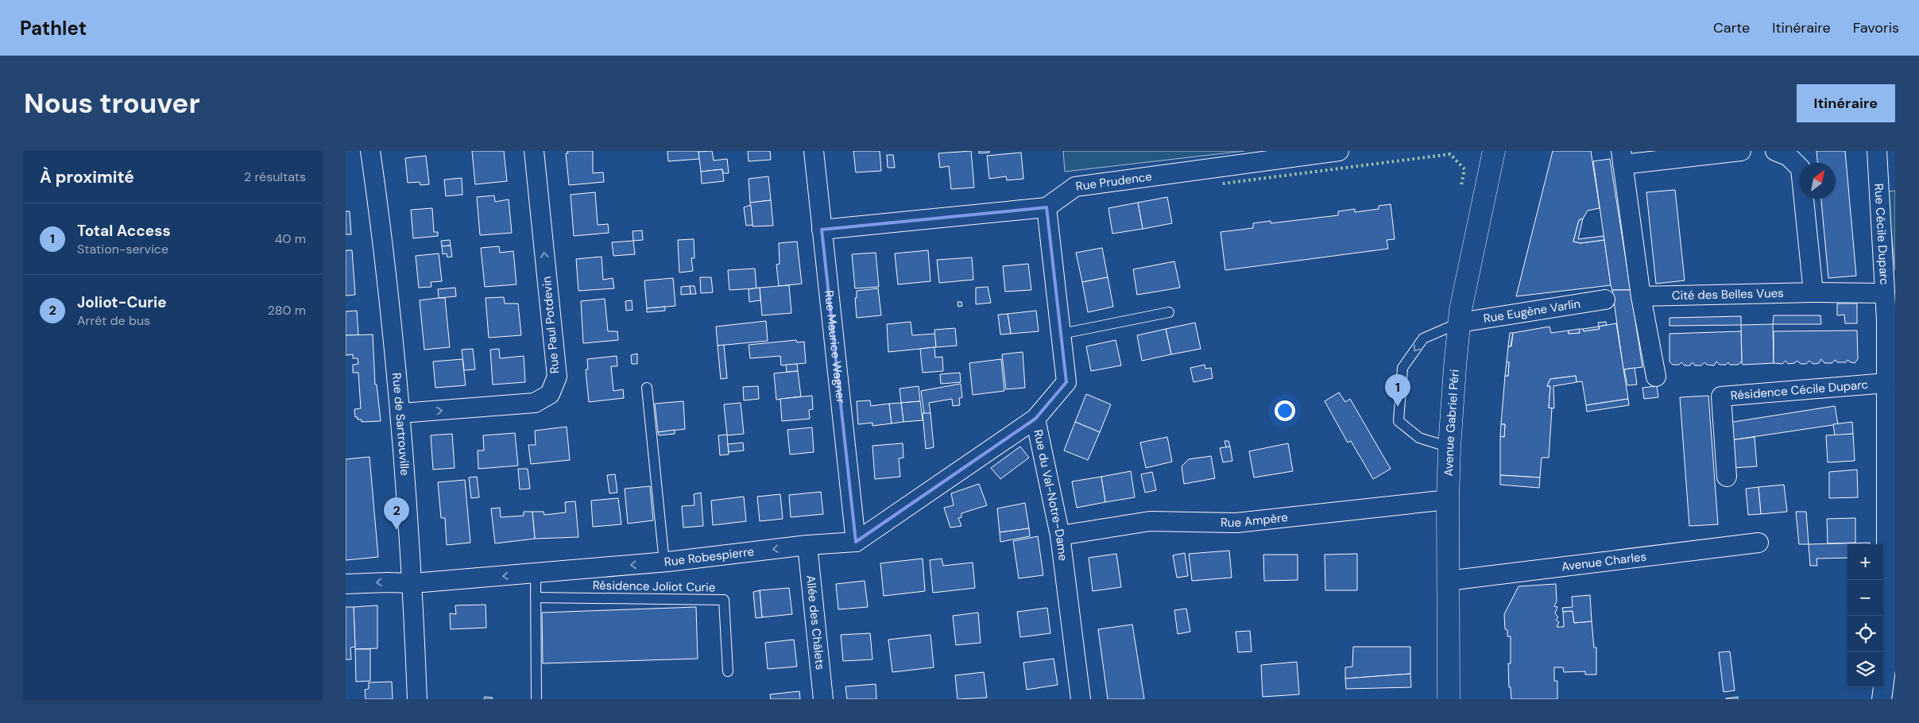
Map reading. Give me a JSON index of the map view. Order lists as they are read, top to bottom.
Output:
{
  "streets": {
    "main road": ["Avenue Gabriel Péri"],
    "street": [
      "Rue Prudence",
      "Rue Cécile Duparc",
      "Cité des Belles Vues",
      "Rue Eugène Varlin",
      "Rue Paul Potdevin",
      "Rue Maurice Wagner",
      "Résidence Cécile Duparc",
      "Rue de Sartrouville",
      "Rue du Val-Notre-Dame",
      "Rue Ampère",
      "Rue Robespierre",
      "Avenue Charles",
      "Allée des Châlets"
    ],
    "lane": ["Résidence Joliot Curie"]
  },
  "crossings": [
    ["Rue Prudence", "Rue Maurice Wagner"],
    ["Rue Prudence", "Rue du Val-Notre-Dame"],
    ["Rue Cécile Duparc", "Cité des Belles Vues"],
    ["Rue Cécile Duparc", "Résidence Cécile Duparc"],
    ["Rue Eugène Varlin", "Avenue Gabriel Péri"],
    ["Rue Paul Potdevin", "Rue de Sartrouville"],
    ["Rue Maurice Wagner", "Rue Robespierre"],
    ["Avenue Gabriel Péri", "Rue Ampère"],
    ["Avenue Gabriel Péri", "Avenue Charles"],
    ["Rue de Sartrouville", "Rue Robespierre"],
    ["Rue du Val-Notre-Dame", "Rue Ampère"],
    ["Rue Robespierre", "Allée des Châlets"]
  ],
  "one_way": ["Rue Robespierre"],
  "north": "top right",
  "page": {
    "header": "Pathlet",
    "nav": ["Carte", "Itinéraire", "Favoris"],
    "buttons": "Itinéraire",
    "title": "Nous trouver",
    "heading": ["À proximité", "2 résultats"],
    "list": [
      {
        "mark": "1",
        "name": "Total Access",
        "note": "Station-service",
        "value": "40 m"
      },
      {
        "mark": "2",
        "name": "Joliot-Curie",
        "note": "Arrêt de bus",
        "value": "280 m"
      }
    ],
    "pins": ["1", "2"],
    "map_buttons": ["+", "−"]
  }
}
